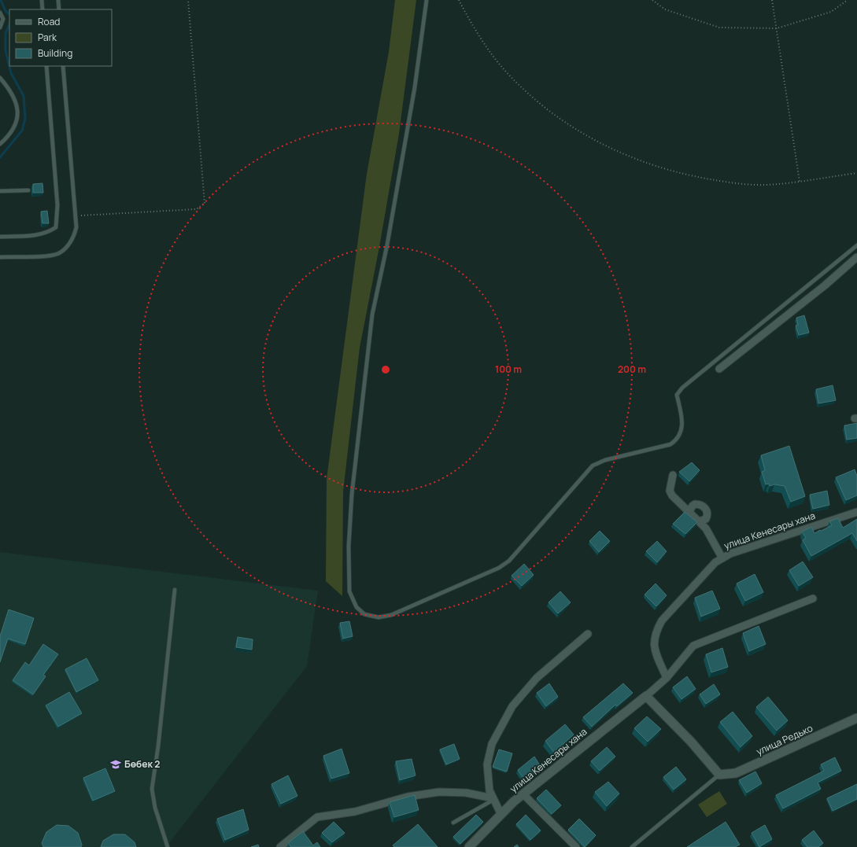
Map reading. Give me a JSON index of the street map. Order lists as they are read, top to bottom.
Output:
{
  "streets": {
    "street": ["улица Кенесары хана", "улица Редько"]
  },
  "places": {
    "school or university": ["Бөбек 2"]
  },
  "legend": ["Road", "Park", "Building"],
  "rings": ["100 m", "200 m"]
}
